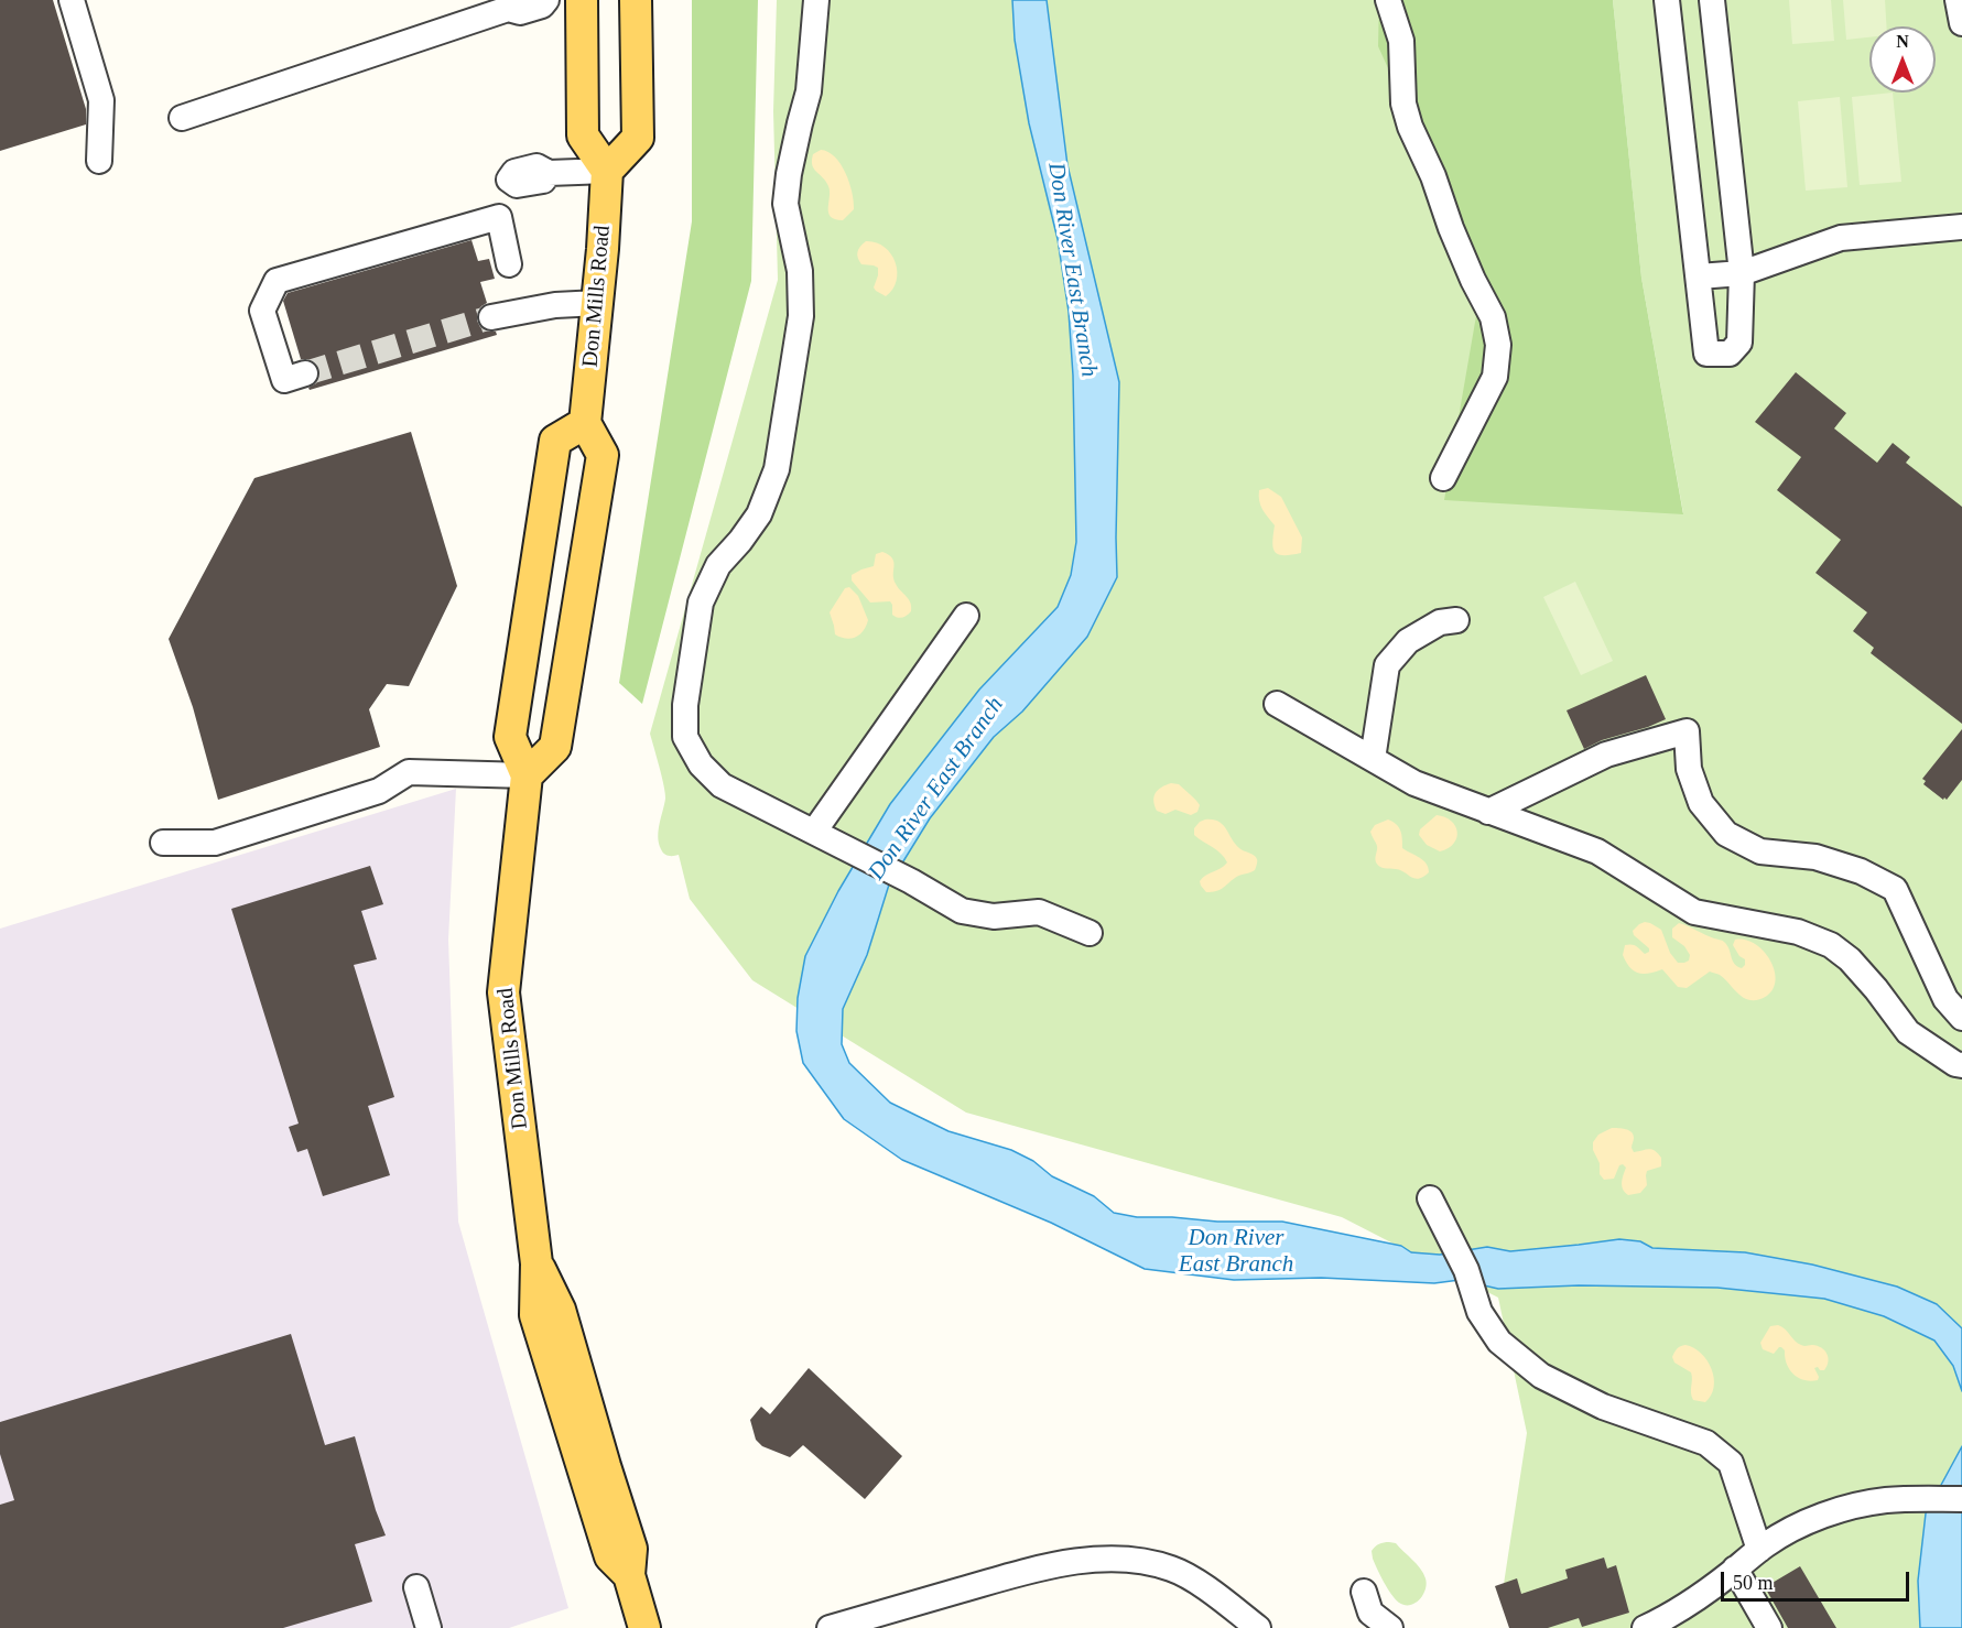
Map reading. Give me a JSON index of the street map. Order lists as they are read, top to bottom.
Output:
{
  "streets": {
    "main road": ["Don Mills Road"]
  },
  "water": ["Don River East Branch"],
  "scale_bar": "50 m",
  "north": "top"
}
